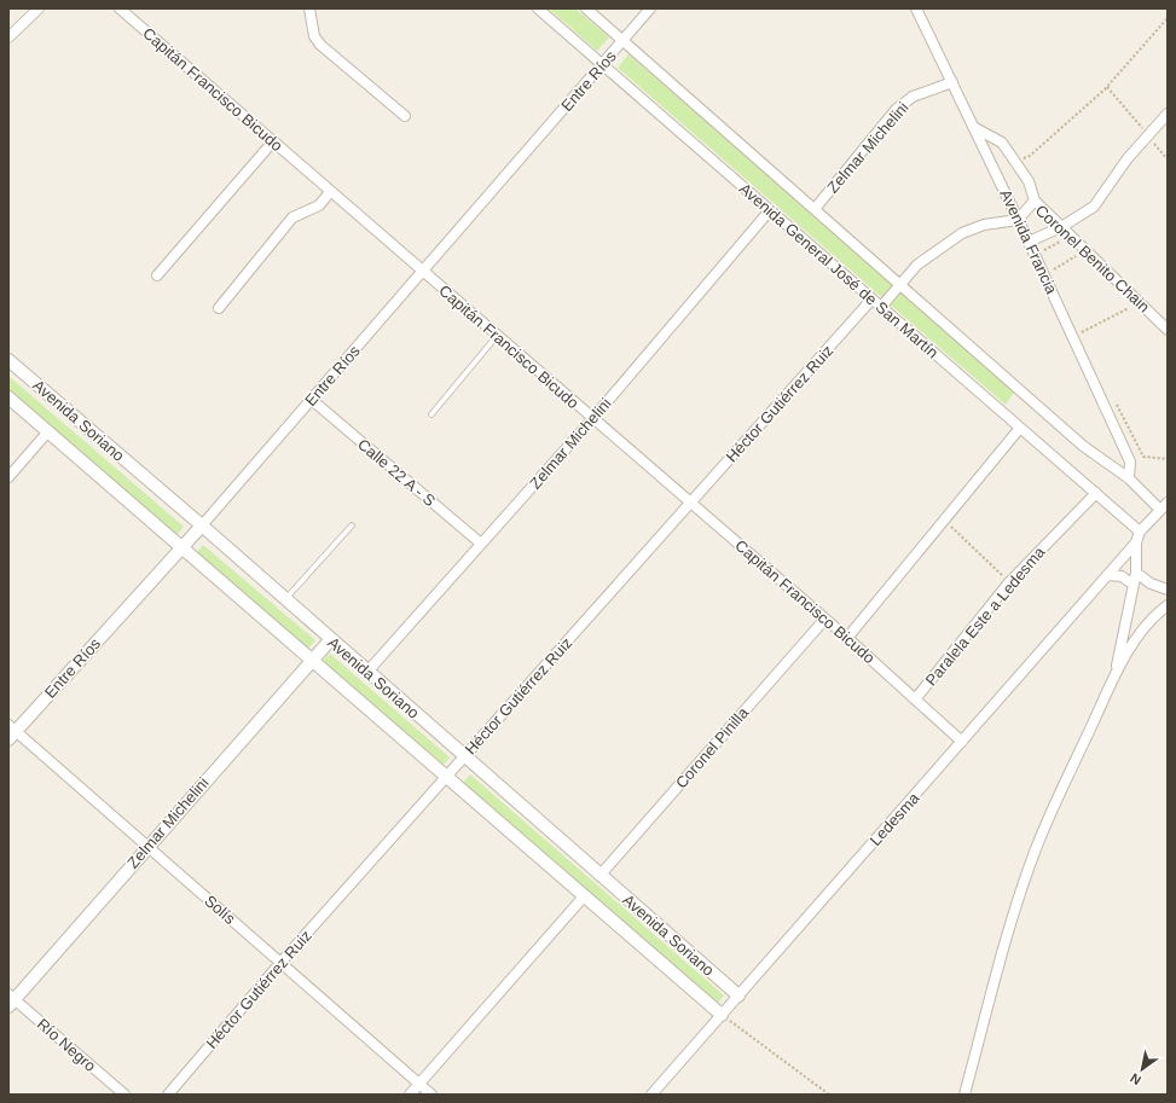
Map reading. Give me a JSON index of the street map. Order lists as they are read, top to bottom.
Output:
{
  "streets": {
    "street": [
      "Entre Ríos",
      "Capitán Francisco Bicudo",
      "Zelmar Michelini",
      "Avenida Francia",
      "Coronel Benito Chain",
      "Avenida General José de San Martín",
      "Héctor Gutiérrez Ruiz",
      "Avenida Soriano",
      "Calle 22 A - S",
      "Paralela Este a Ledesma",
      "Coronel Pinilla",
      "Ledesma",
      "Solís",
      "Río Negro"
    ]
  },
  "crossings": [
    ["Entre Ríos", "Capitán Francisco Bicudo"],
    ["Entre Ríos", "Avenida General José de San Martín"],
    ["Entre Ríos", "Avenida Soriano"],
    ["Entre Ríos", "Calle 22 A - S"],
    ["Entre Ríos", "Solís"],
    ["Capitán Francisco Bicudo", "Zelmar Michelini"],
    ["Capitán Francisco Bicudo", "Héctor Gutiérrez Ruiz"],
    ["Capitán Francisco Bicudo", "Paralela Este a Ledesma"],
    ["Capitán Francisco Bicudo", "Coronel Pinilla"],
    ["Capitán Francisco Bicudo", "Ledesma"],
    ["Zelmar Michelini", "Avenida Francia"],
    ["Zelmar Michelini", "Avenida General José de San Martín"],
    ["Zelmar Michelini", "Avenida Soriano"],
    ["Zelmar Michelini", "Calle 22 A - S"],
    ["Zelmar Michelini", "Solís"],
    ["Zelmar Michelini", "Río Negro"],
    ["Avenida Francia", "Coronel Benito Chain"],
    ["Avenida Francia", "Avenida General José de San Martín"],
    ["Avenida General José de San Martín", "Héctor Gutiérrez Ruiz"],
    ["Avenida General José de San Martín", "Paralela Este a Ledesma"],
    ["Héctor Gutiérrez Ruiz", "Avenida Soriano"],
    ["Héctor Gutiérrez Ruiz", "Solís"],
    ["Avenida Soriano", "Coronel Pinilla"],
    ["Avenida Soriano", "Ledesma"]
  ],
  "north": "bottom left"
}
